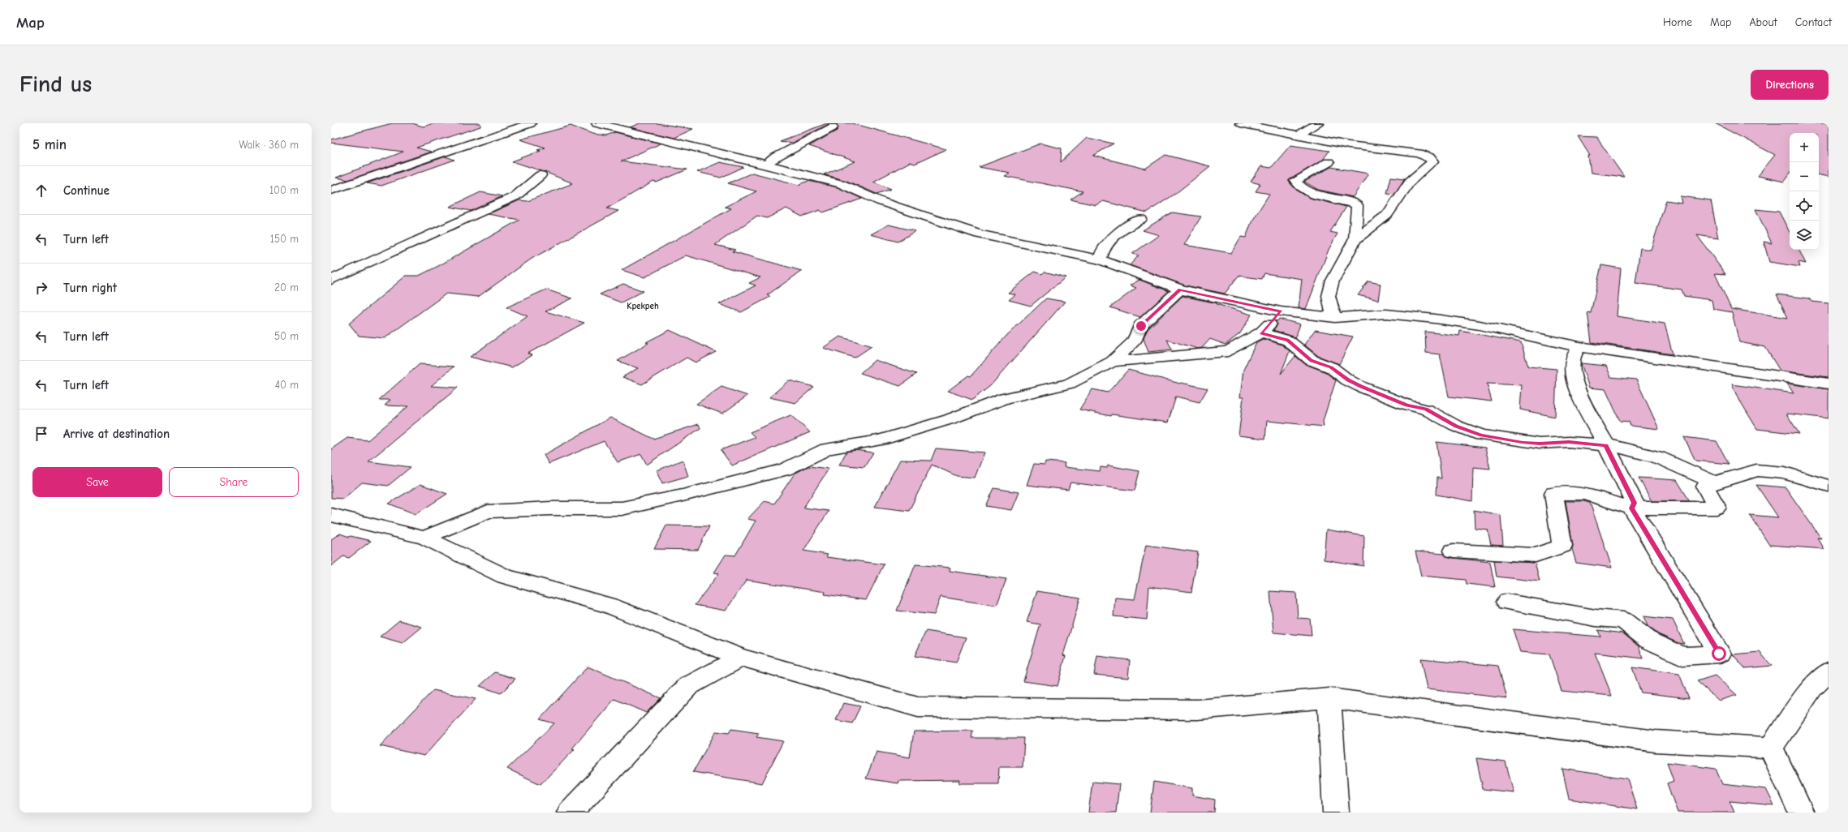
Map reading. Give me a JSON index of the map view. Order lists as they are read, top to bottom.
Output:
{
  "districts": ["Kpekpeh"],
  "page": {
    "header": "Map",
    "nav": [
      "Home",
      "Map",
      "About",
      "Contact"
    ],
    "buttons": [
      "Directions",
      ["Save", "Share"]
    ],
    "title": "Find us",
    "heading": ["5 min", "Walk · 360 m"],
    "map_buttons": ["+", "−"],
    "list": [
      ["Continue", "100 m"],
      ["Turn left", "150 m"],
      ["Turn right", "20 m"],
      ["Turn left", "50 m"],
      ["Turn left", "40 m"],
      "Arrive at destination"
    ]
  }
}
